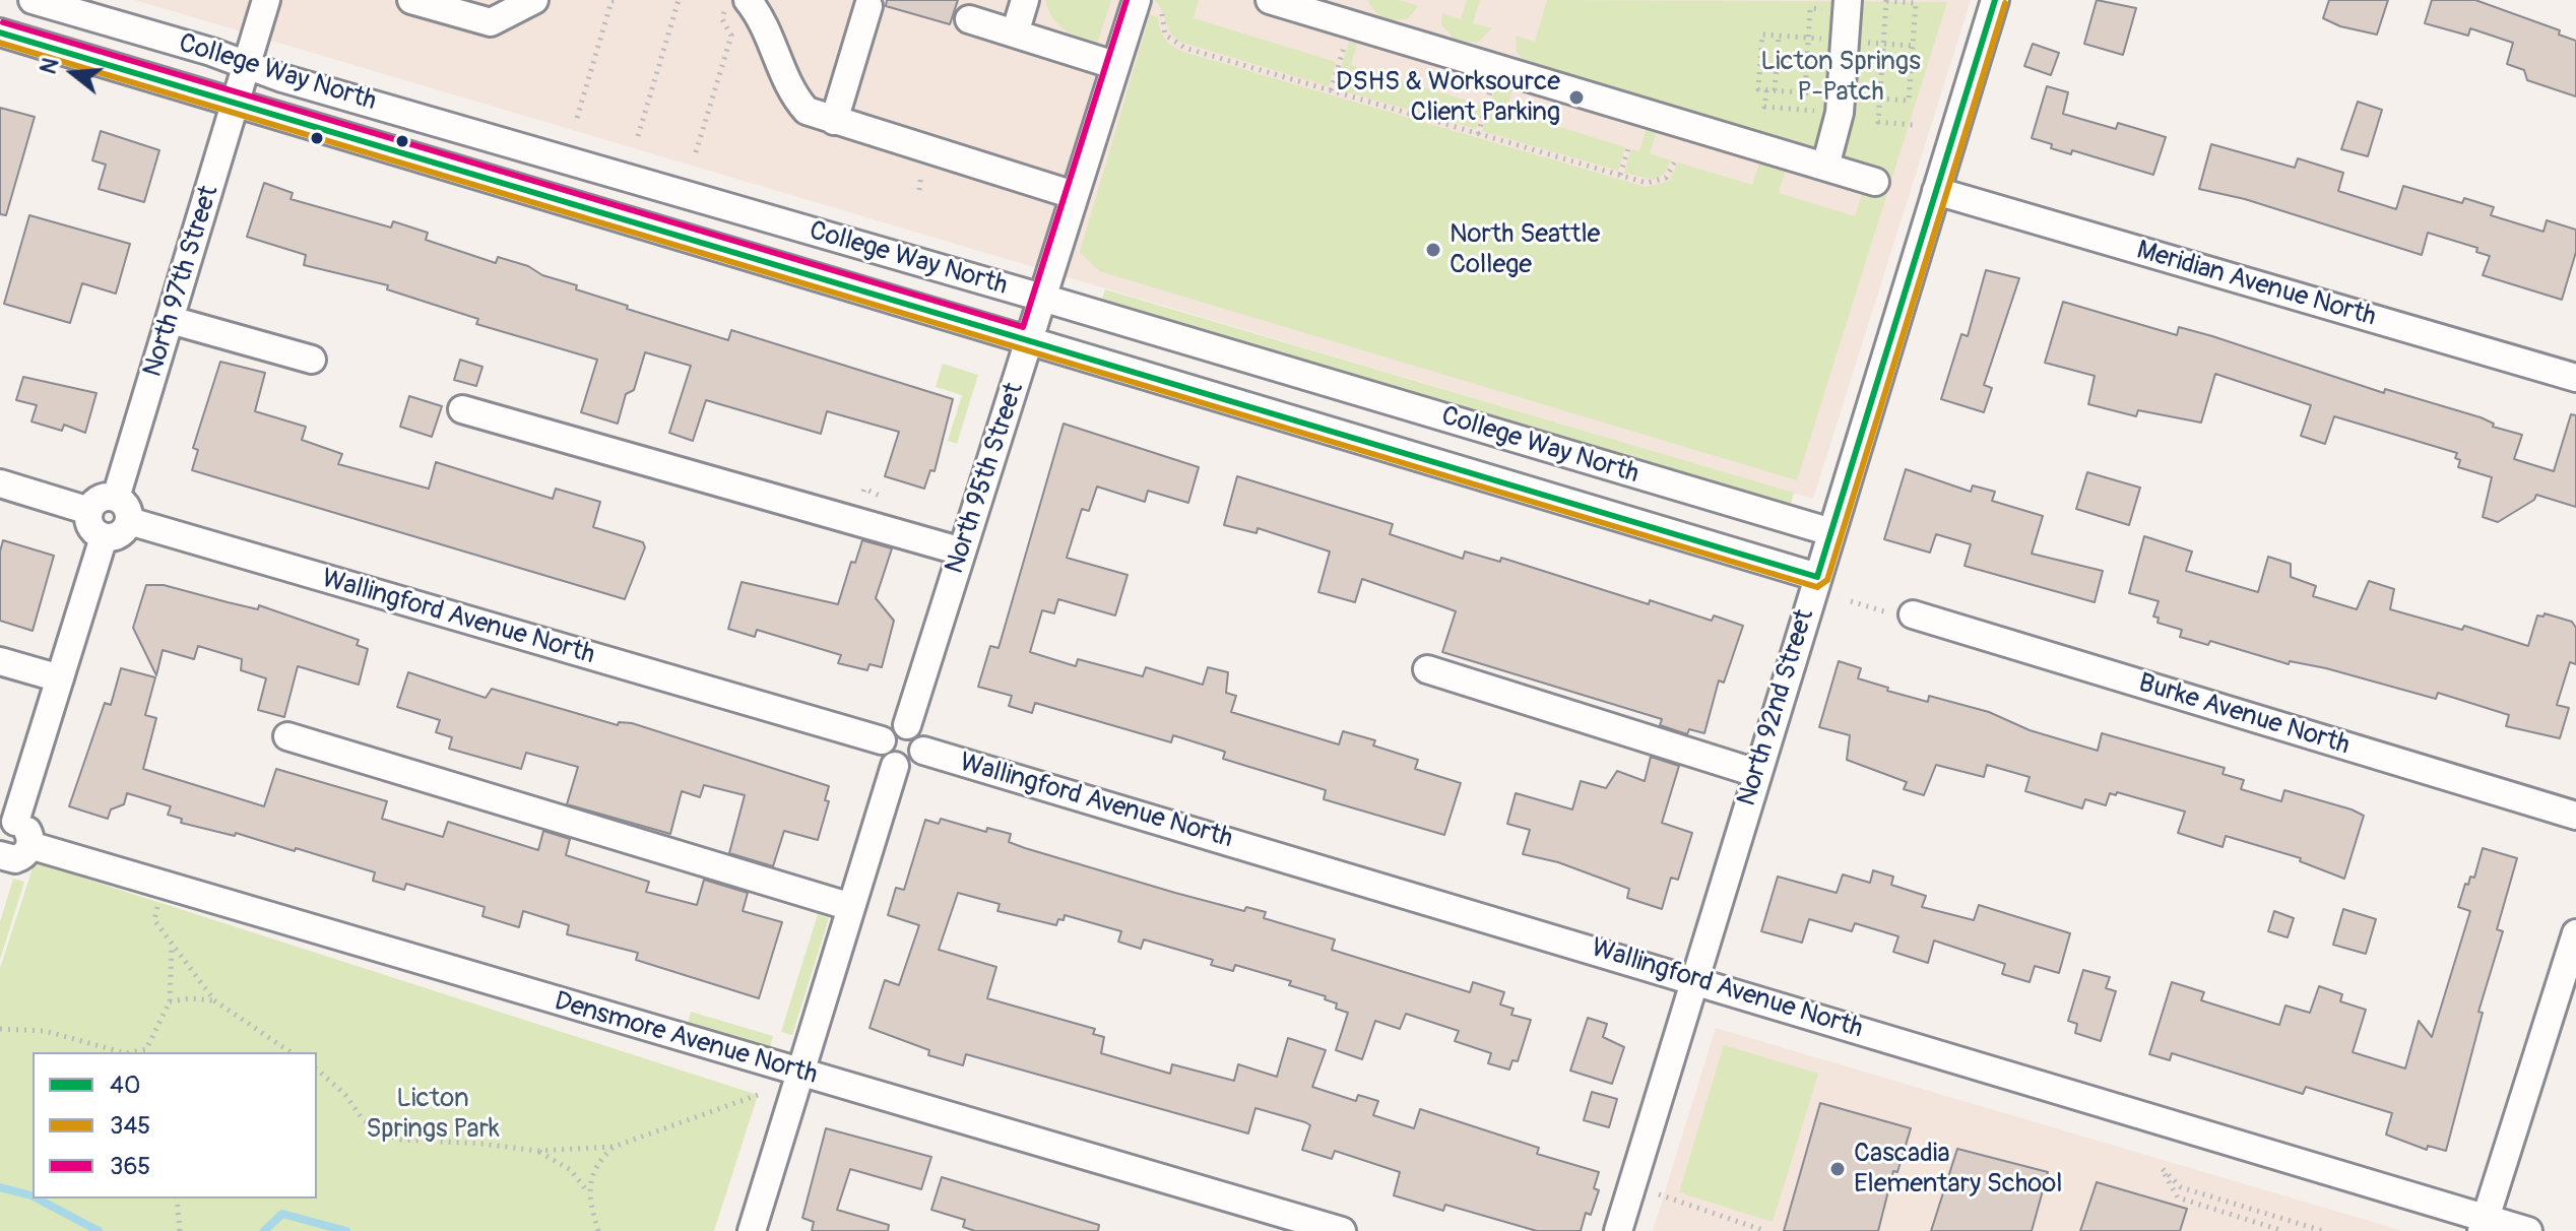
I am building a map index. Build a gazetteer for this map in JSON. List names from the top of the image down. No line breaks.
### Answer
{"streets":{"street":["College Way North","North 97th Street","Meridian Avenue North","North 95th Street","Wallingford Avenue North","North 92nd Street","Burke Avenue North","Densmore Avenue North"]},"crossings":[["College Way North","North 97th Street"],["College Way North","North 95th Street"],["College Way North","North 92nd Street"],["North 97th Street","Wallingford Avenue North"],["Meridian Avenue North","North 92nd Street"],["North 95th Street","Wallingford Avenue North"],["Wallingford Avenue North","North 92nd Street"]],"parks":["Licton Springs P-Patch","Licton Springs Park"],"places":["DSHS & Worksource Client Parking","North Seattle College","Cascadia Elementary School"],"lines":["transit line 40","transit line 365","transit line 345"],"legend":["40","345","365"],"north":"left"}
